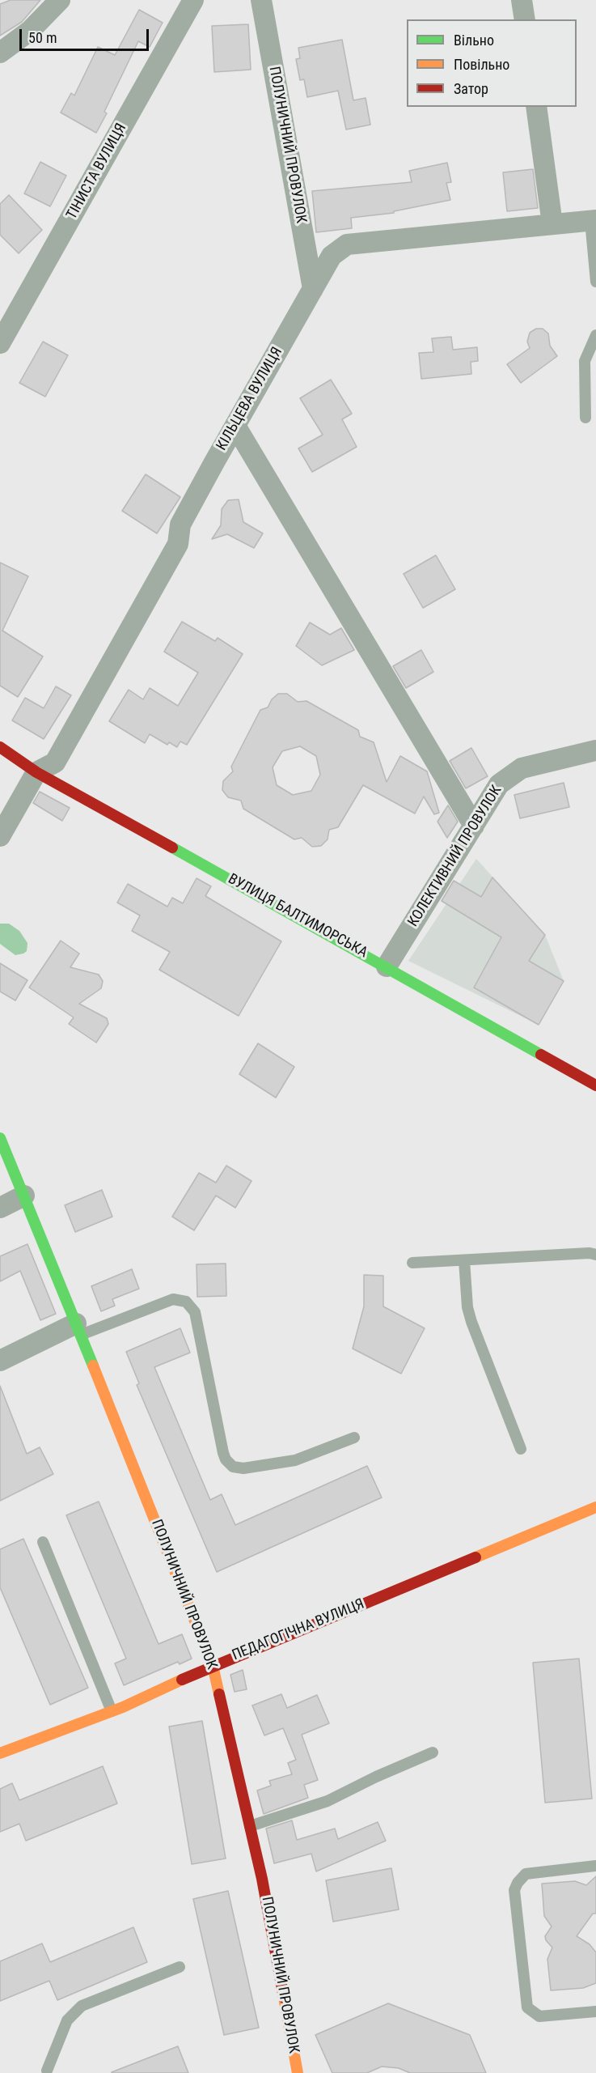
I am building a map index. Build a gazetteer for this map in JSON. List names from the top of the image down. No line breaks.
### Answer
{"streets":{"street":["ПОЛУНИЧНИЙ ПРОВУЛОК","ТІНИСТА ВУЛИЦЯ","КІЛЬЦЕВА ВУЛИЦЯ","КОЛЕКТИВНИЙ ПРОВУЛОК","ВУЛИЦЯ БАЛТИМОРСЬКА","ПЕДАГОГІЧНА ВУЛИЦЯ"]},"crossings":[["ПОЛУНИЧНИЙ ПРОВУЛОК","КІЛЬЦЕВА ВУЛИЦЯ"],["ПОЛУНИЧНИЙ ПРОВУЛОК","ПЕДАГОГІЧНА ВУЛИЦЯ"],["КІЛЬЦЕВА ВУЛИЦЯ","ВУЛИЦЯ БАЛТИМОРСЬКА"],["КОЛЕКТИВНИЙ ПРОВУЛОК","ВУЛИЦЯ БАЛТИМОРСЬКА"]],"legend":["Вільно","Повільно","Затор"],"scale_bar":"50 m"}
